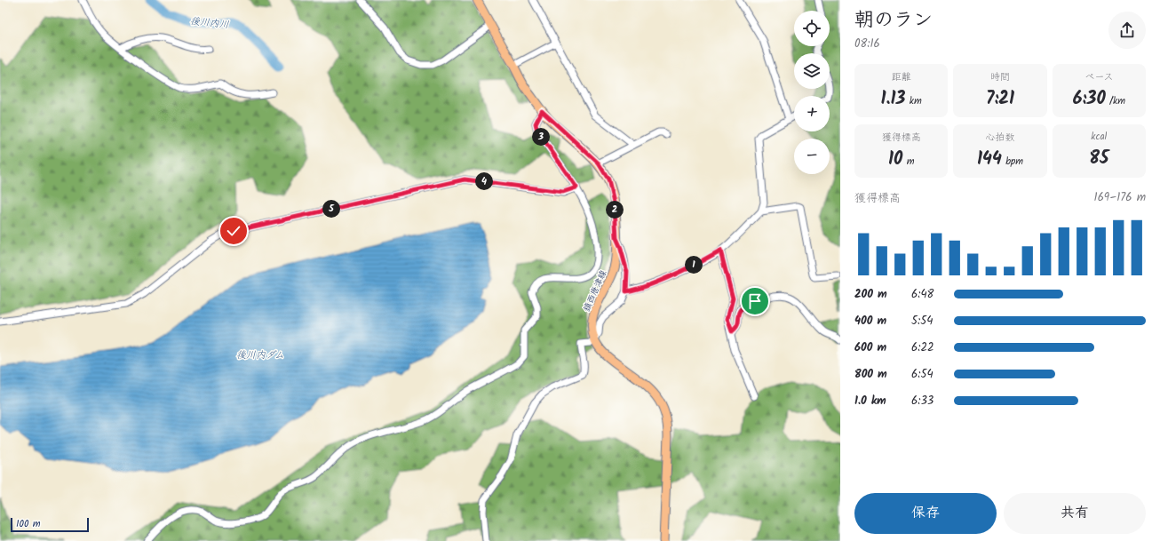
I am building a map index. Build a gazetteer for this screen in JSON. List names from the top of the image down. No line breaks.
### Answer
{"streets":{"main road":["鎮西唐津線"]},"water":["後川内川","後川内ダム"],"scale_bar":"100 m","page":{"heading":["朝のラン","08:16"],"map_buttons":["+","−"],"stats":[["距離","1.13 km"],["時間","7:21"],["ペース","6:30 /km"],["獲得標高","10 m"],["心拍数","144 bpm"],["kcal","85"]],"pins":["3","4","5","2","1"],"chart":["獲得標高","169–176 m"],"list":[{"name":"200 m","note":"6:48"},{"name":"400 m","note":"5:54"},{"name":"600 m","note":"6:22"},{"name":"800 m","note":"6:54"},{"name":"1.0 km","note":"6:33"}],"buttons":["保存","共有"],"scale":"100 m"}}
